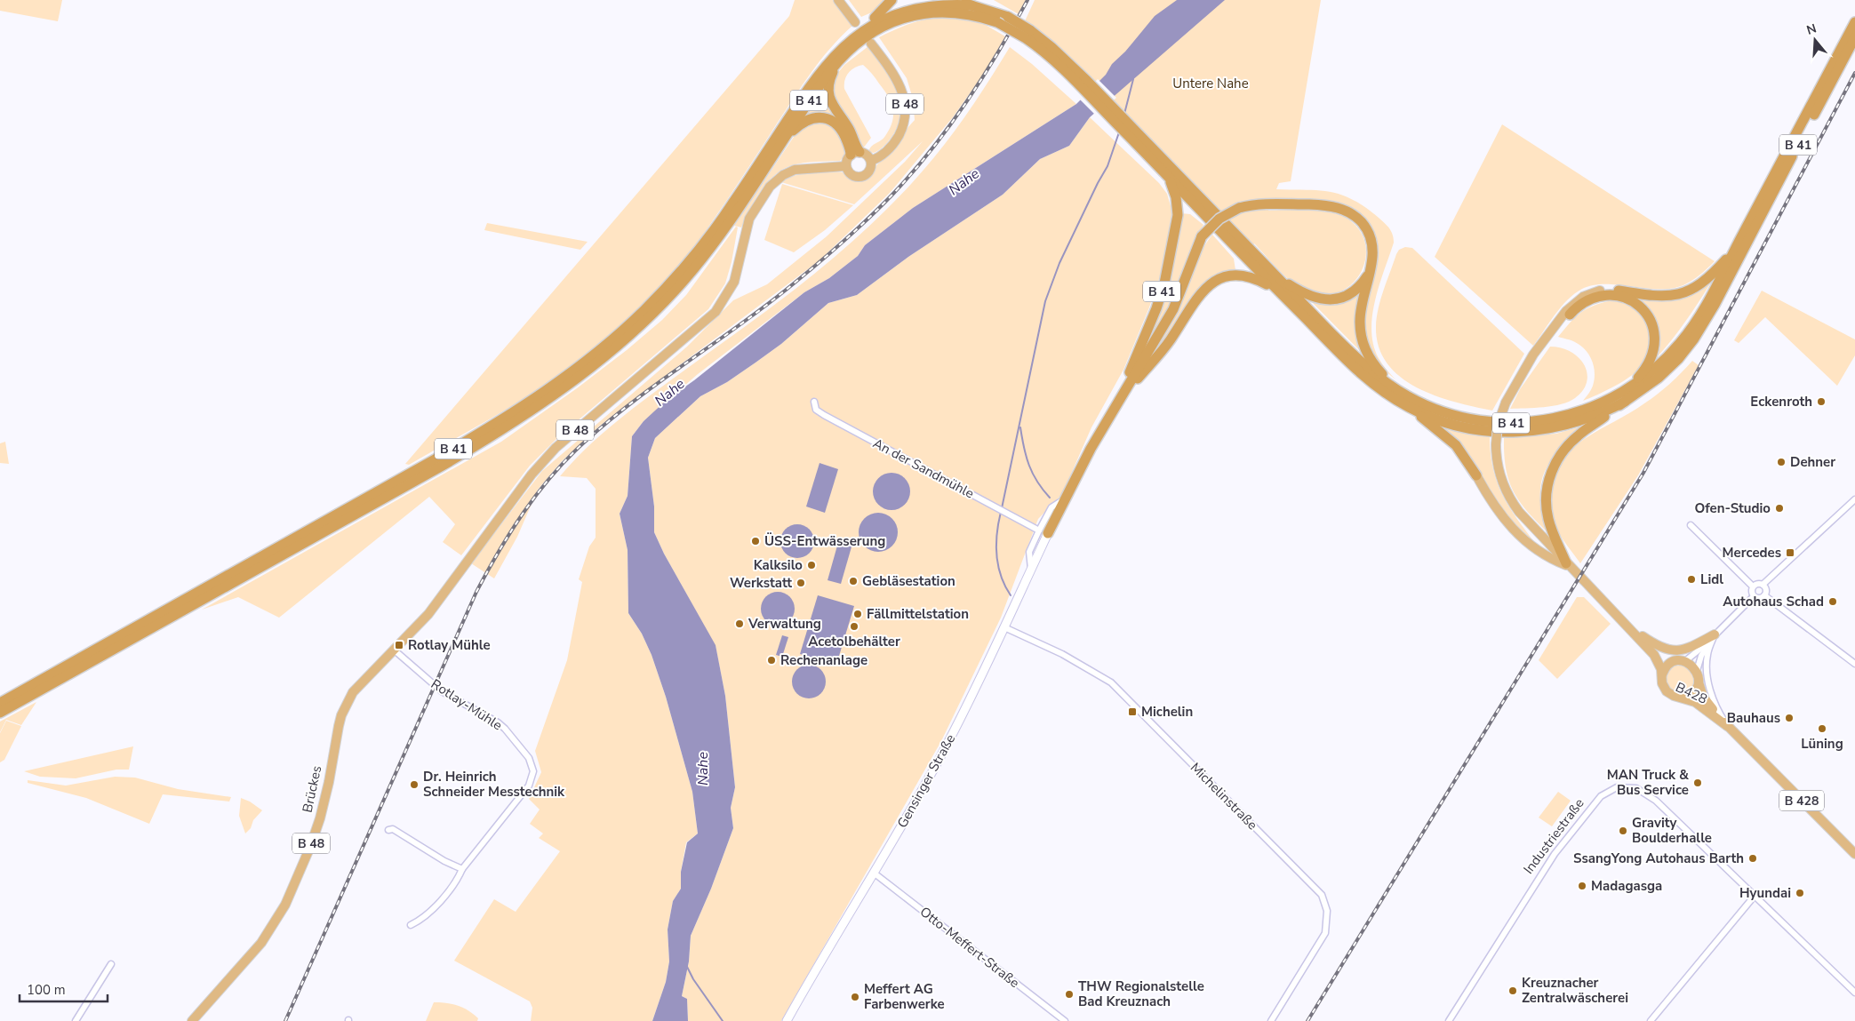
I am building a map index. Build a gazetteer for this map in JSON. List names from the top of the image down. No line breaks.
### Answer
{"streets":{"highway":["B 41"],"main road":["B 48","B428","Brückes","B 428"],"street":["An der Sandmühle","Rotlay-Mühle","Gensinger Straße","Michelinstraße","Industriestraße","Otto-Meffert-Straße"]},"crossings":[["B 48","Brückes"],["An der Sandmühle","Gensinger Straße"],["B428","B 428"],["Rotlay-Mühle","Brückes"],["Gensinger Straße","Michelinstraße"],["Gensinger Straße","Otto-Meffert-Straße"]],"water":["Nahe"],"parks":["Untere Nahe"],"places":{"other":["Eckenroth","Dehner","Ofen-Studio","ÜSS-Entwässerung","Kalksilo","Lidl","Gebläsestation","Werkstatt","Autohaus Schad","Fällmittelstation","Verwaltung","Acetolbehälter","Rechenanlage","Bauhaus","Lüning","MAN Truck & Bus Service","Dr. Heinrich Schneider Messtechnik","Gravity Boulderhalle","SsangYong Autohaus Barth","Madagasga","Hyundai","Kreuznacher Zentralwäscherei","THW Regionalstelle Bad Kreuznach","Meffert AG Farbenwerke"],"transit":["Mercedes","Rotlay Mühle","Michelin"]},"scale_bar":"100 m","north":"top"}
